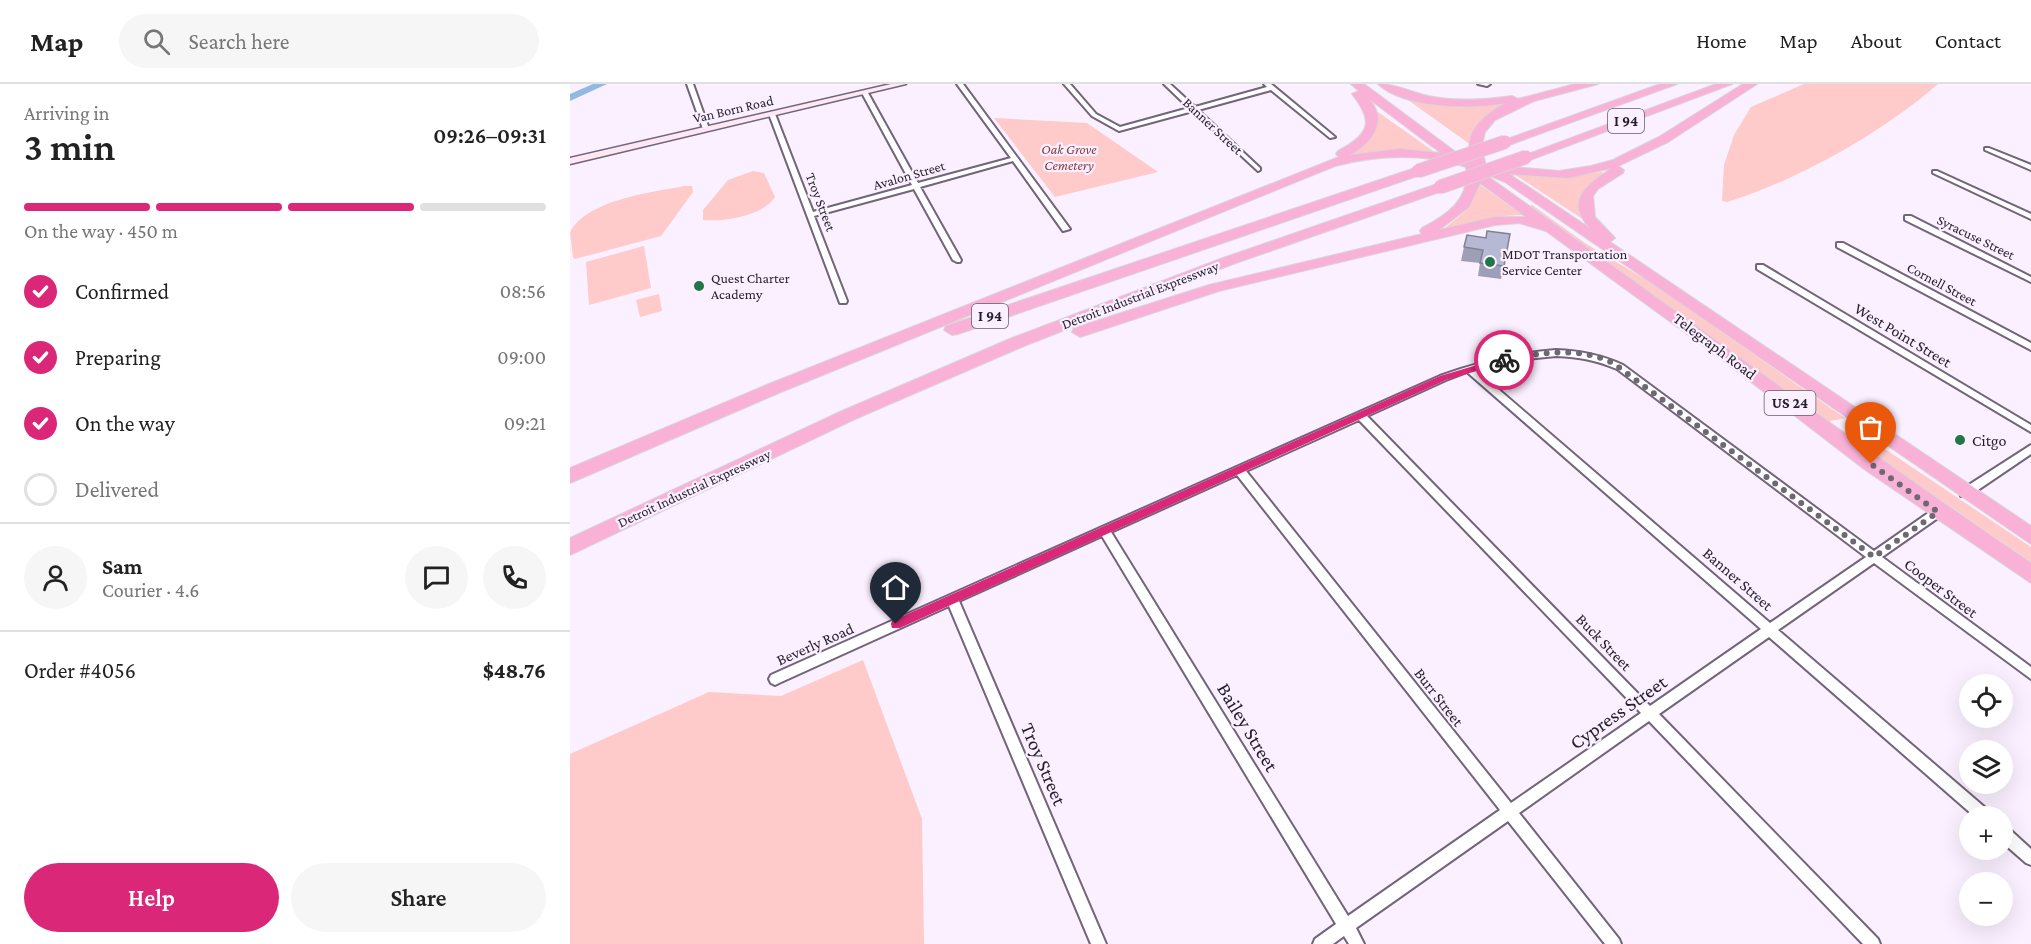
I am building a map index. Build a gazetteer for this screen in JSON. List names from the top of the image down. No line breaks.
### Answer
{"streets":{"highway":["I 94","Detroit Industrial Expressway","Telegraph Road","US 24"],"main road":["Van Born Road"],"street":["Banner Street","Avalon Street","Troy Street","Syracuse Street","Cornell Street","West Point Street","Cooper Street","Buck Street","Beverly Road","Burr Street","Cypress Street","Bailey Street"]},"crossings":[["Van Born Road","Troy Street"],["Banner Street","Beverly Road"],["Banner Street","Cypress Street"],["Avalon Street","Troy Street"],["Troy Street","Beverly Road"],["Telegraph Road","Cypress Street"],["Cooper Street","Beverly Road"],["Cooper Street","Cypress Street"],["Buck Street","Beverly Road"],["Buck Street","Cypress Street"],["Beverly Road","Burr Street"],["Beverly Road","Bailey Street"],["Burr Street","Cypress Street"],["Cypress Street","Bailey Street"]],"parks":["Oak Grove Cemetery"],"places":["MDOT Transportation Service Center","Quest Charter Academy","Citgo"],"page":{"header":"Map","search":"Search here","nav":["Home","Map","About","Contact"],"heading":["3 min","Arriving in","09:26–09:31"],"panel":["Sam","Courier · 4.6","Order #4056","$48.76"],"bar":"On the way · 450 m","list":[["Confirmed","08:56"],["Preparing","09:00"],["On the way","09:21"],"Delivered"],"map_buttons":["+","−"],"buttons":["Help","Share"]}}
